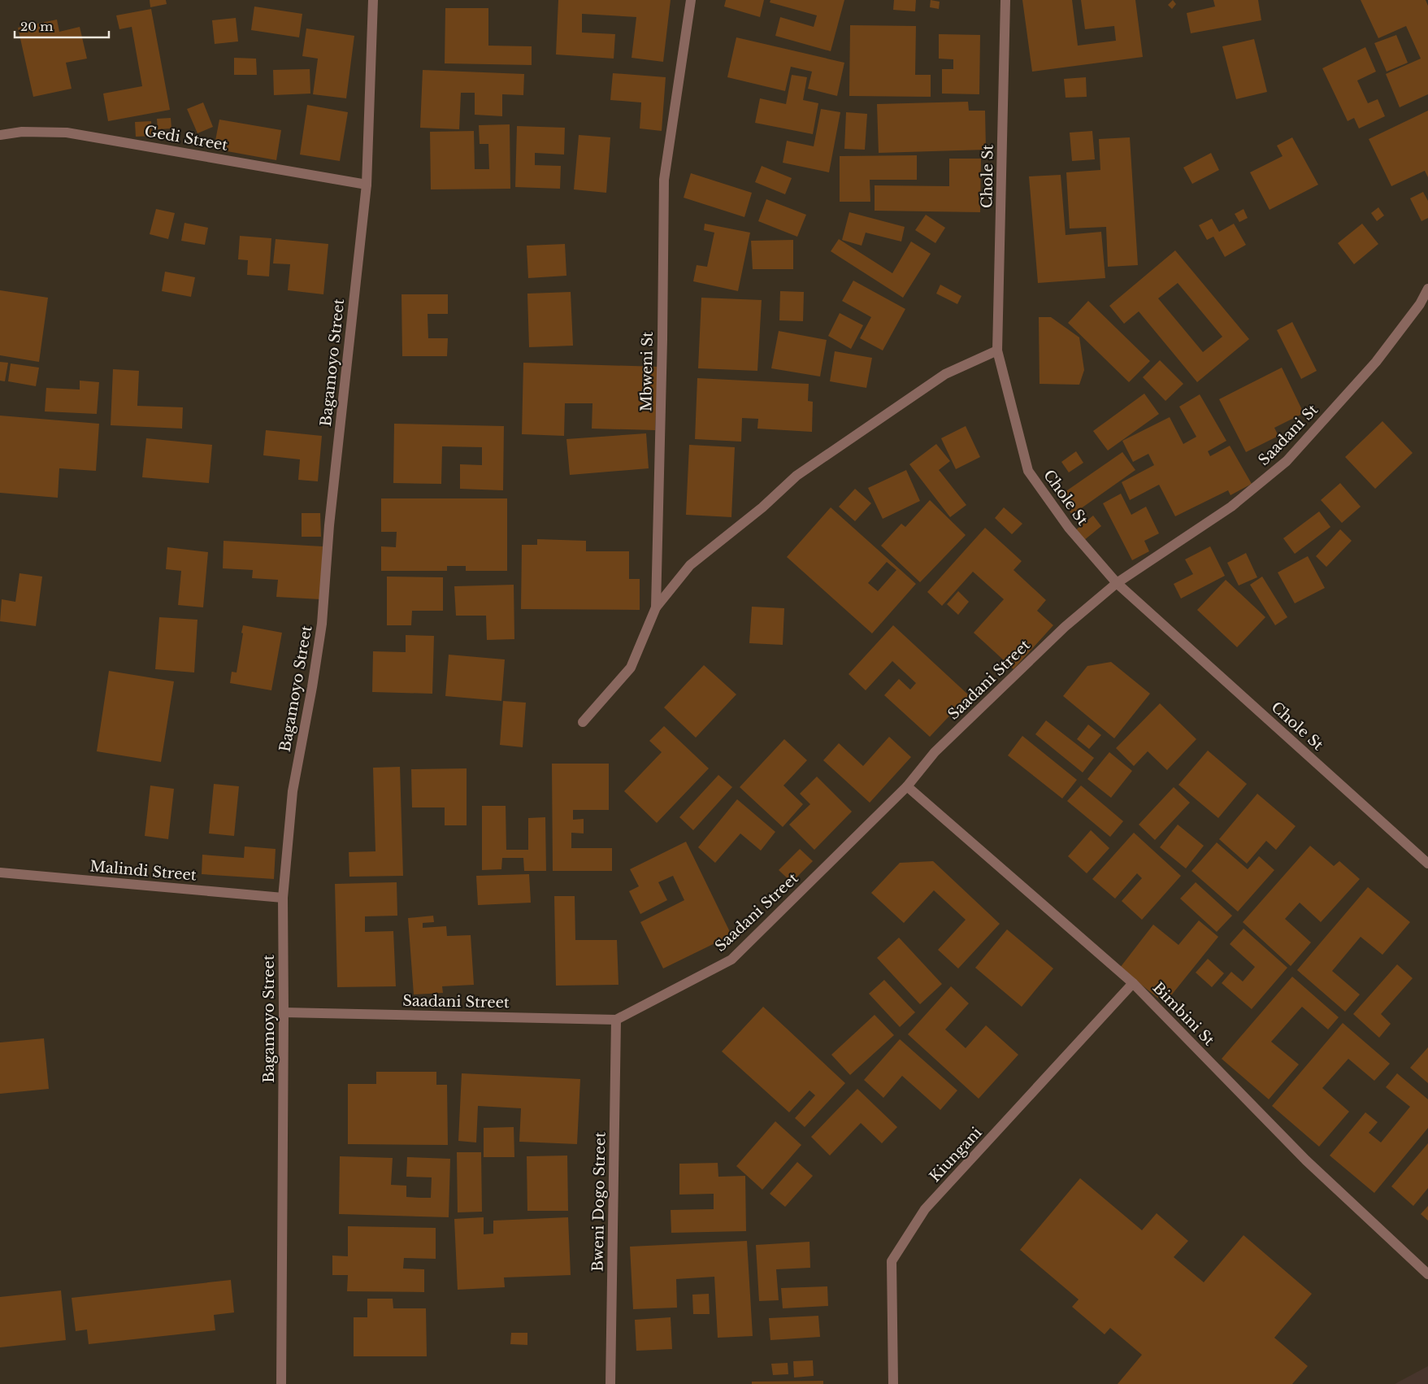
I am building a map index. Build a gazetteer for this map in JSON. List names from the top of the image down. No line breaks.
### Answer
{"streets":{"street":["Gedi Street","Chole St","Bagamoyo Street","Mbweni St","Saadani St","Saadani Street","Malindi Street","Bimbini St","Kiungani","Bweni Dogo Street"]},"crossings":[["Gedi Street","Bagamoyo Street"],["Chole St","Saadani St"],["Chole St","Saadani Street"],["Bagamoyo Street","Saadani Street"],["Bagamoyo Street","Malindi Street"],["Saadani St","Saadani Street"],["Saadani Street","Bimbini St"],["Saadani Street","Bweni Dogo Street"],["Bimbini St","Kiungani"]],"scale_bar":"20 m"}
